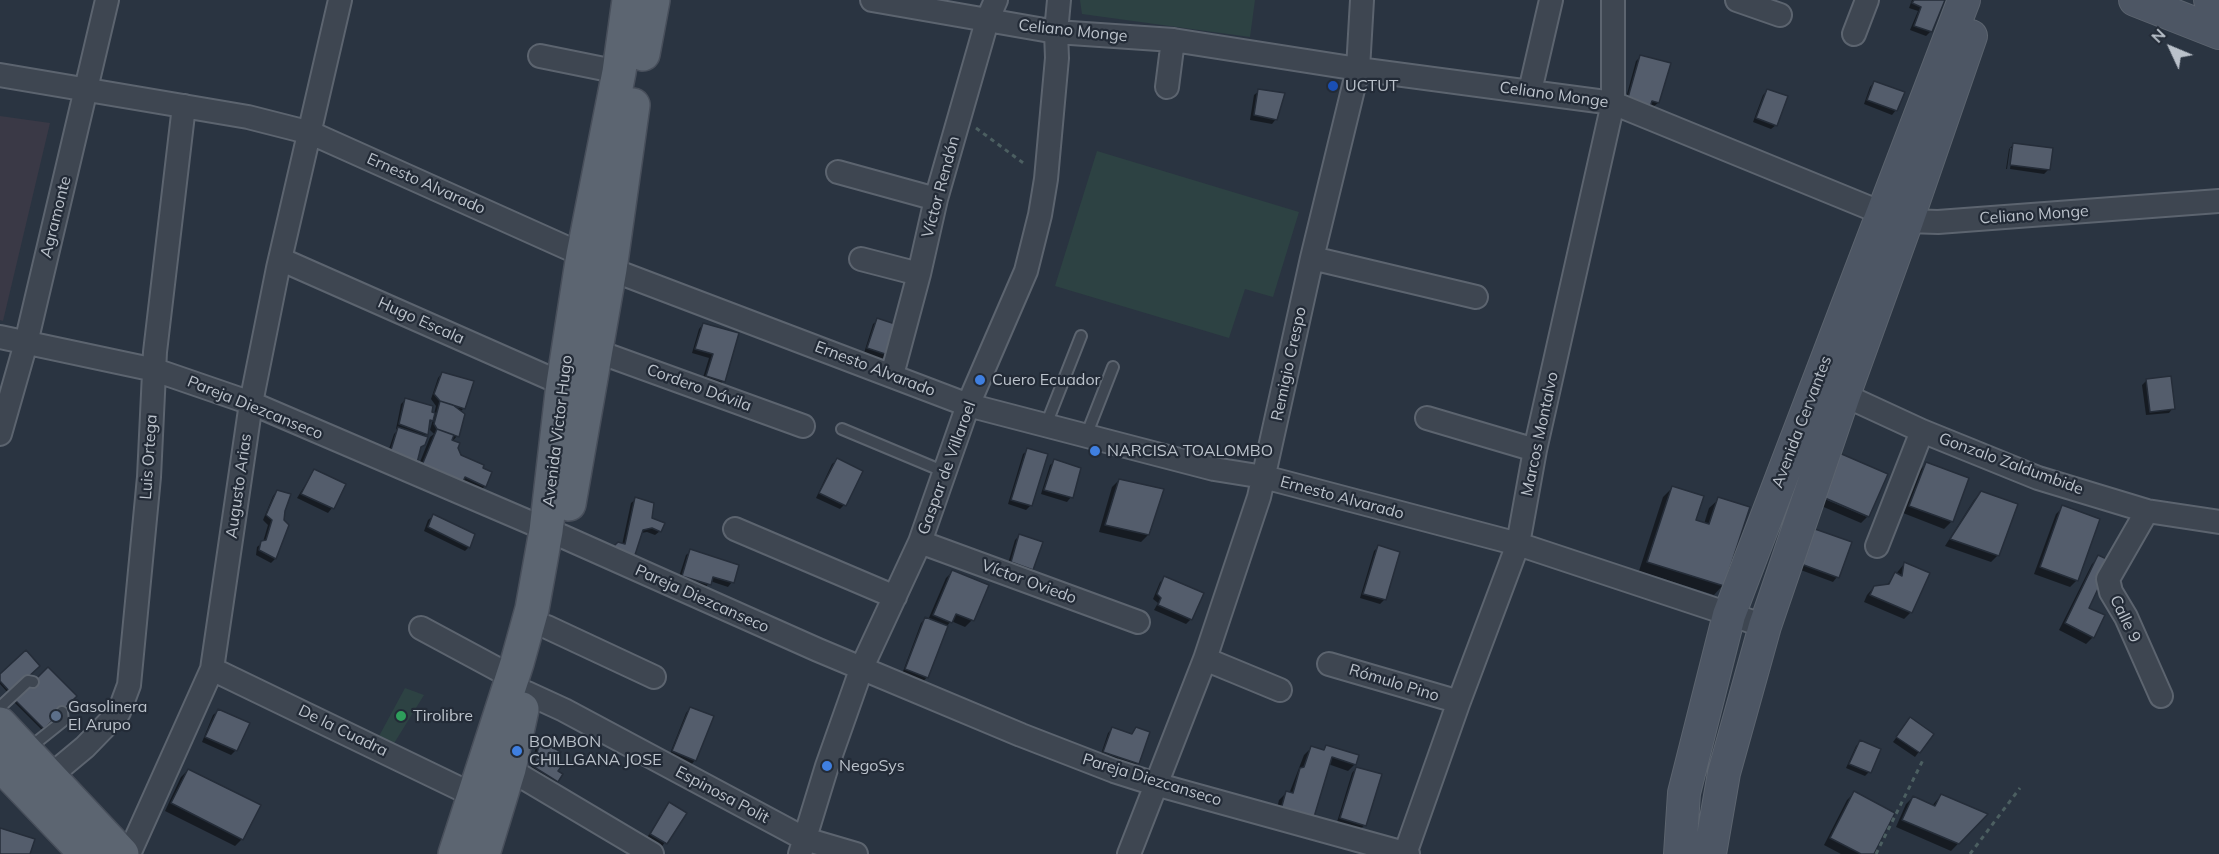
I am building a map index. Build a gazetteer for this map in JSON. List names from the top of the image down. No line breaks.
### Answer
{"streets":{"main road":["Avenida Victor Hugo"],"street":["Celiano Monge","Ernesto Alvarado","Víctor Rendón","Agramonte","Hugo Escala","Remigio Crespo","Cordero Dávila","Pareja Diezcanseco","Avenida Cervantes","Marcos Montalvo","Luis Ortega","Gonzalo Zaldumbide","Gaspar de Villaroel","Augusto Arias","Víctor Oviedo","Calle 9","Rómulo Pino","De la Cuadra","Espinosa Polit"]},"crossings":[["Celiano Monge","Víctor Rendón"],["Celiano Monge","Remigio Crespo"],["Celiano Monge","Avenida Cervantes"],["Celiano Monge","Marcos Montalvo"],["Celiano Monge","Gaspar de Villaroel"],["Ernesto Alvarado","Víctor Rendón"],["Ernesto Alvarado","Agramonte"],["Ernesto Alvarado","Remigio Crespo"],["Ernesto Alvarado","Avenida Cervantes"],["Ernesto Alvarado","Avenida Victor Hugo"],["Ernesto Alvarado","Marcos Montalvo"],["Ernesto Alvarado","Luis Ortega"],["Ernesto Alvarado","Gaspar de Villaroel"],["Ernesto Alvarado","Augusto Arias"],["Agramonte","Pareja Diezcanseco"],["Hugo Escala","Avenida Victor Hugo"],["Hugo Escala","Augusto Arias"],["Remigio Crespo","Pareja Diezcanseco"],["Cordero Dávila","Avenida Victor Hugo"],["Pareja Diezcanseco","Avenida Victor Hugo"],["Pareja Diezcanseco","Marcos Montalvo"],["Pareja Diezcanseco","Luis Ortega"],["Pareja Diezcanseco","Gaspar de Villaroel"],["Pareja Diezcanseco","Augusto Arias"],["Avenida Cervantes","Gonzalo Zaldumbide"],["Avenida Victor Hugo","De la Cuadra"],["Avenida Victor Hugo","Espinosa Polit"],["Marcos Montalvo","Rómulo Pino"],["Gonzalo Zaldumbide","Calle 9"],["Gaspar de Villaroel","Víctor Oviedo"],["Gaspar de Villaroel","Espinosa Polit"],["Augusto Arias","De la Cuadra"]],"places":["UCTUT","Cuero Ecuador","NARCISA TOALOMBO","Gasolinera El Arupo","Tirolibre","BOMBON CHILLGANA JOSE","NegoSys"],"north":"top left"}
